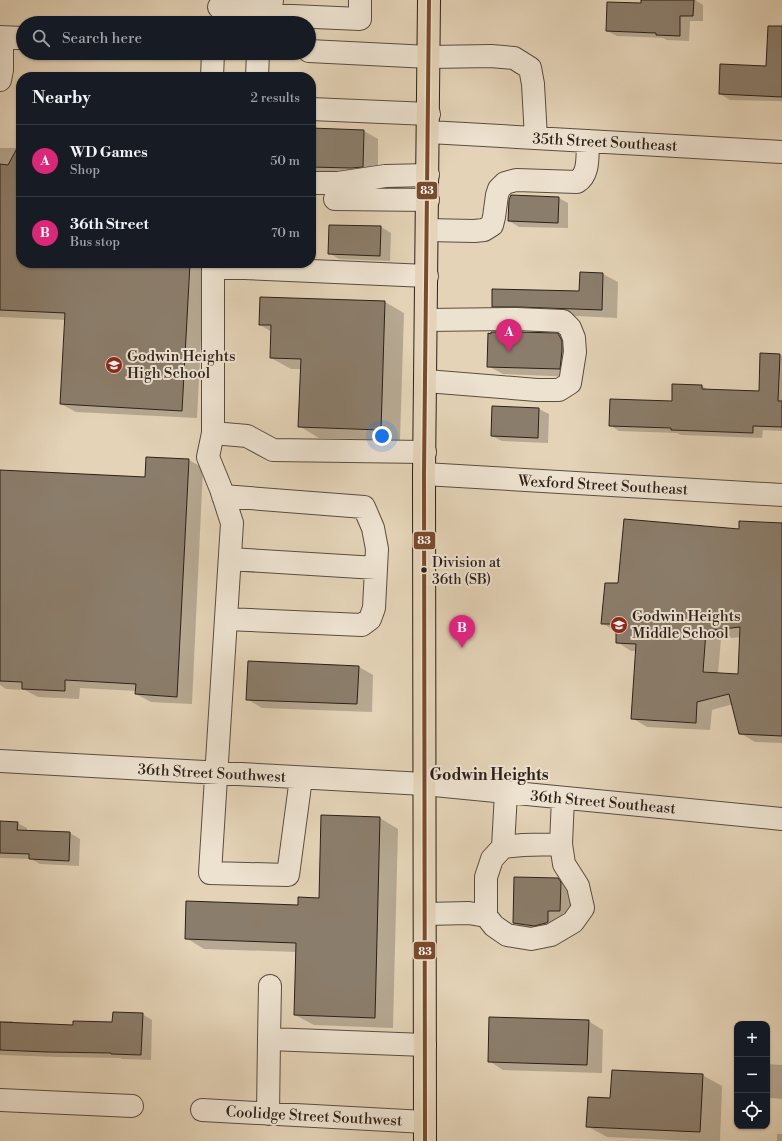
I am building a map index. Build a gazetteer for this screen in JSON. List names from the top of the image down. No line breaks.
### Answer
{"streets":{"street":["35th Street Southeast","Wexford Street Southeast","36th Street Southwest","36th Street Southeast","Coolidge Street Southwest"]},"crossings":[["36th Street Southwest","36th Street Southeast"]],"districts":["Godwin Heights"],"places":{"school or university":["Godwin Heights High School","Godwin Heights Middle School"],"other":["Division at 36th (SB)"]},"lines":["transit line 83"],"page":{"search":"Search here","heading":["Nearby","2 results"],"list":[{"mark":"A","name":"WD Games","note":"Shop","value":"50 m"},{"mark":"B","name":"36th Street","note":"Bus stop","value":"70 m"}],"pins":["A","B"],"map_buttons":["+","−"]}}
